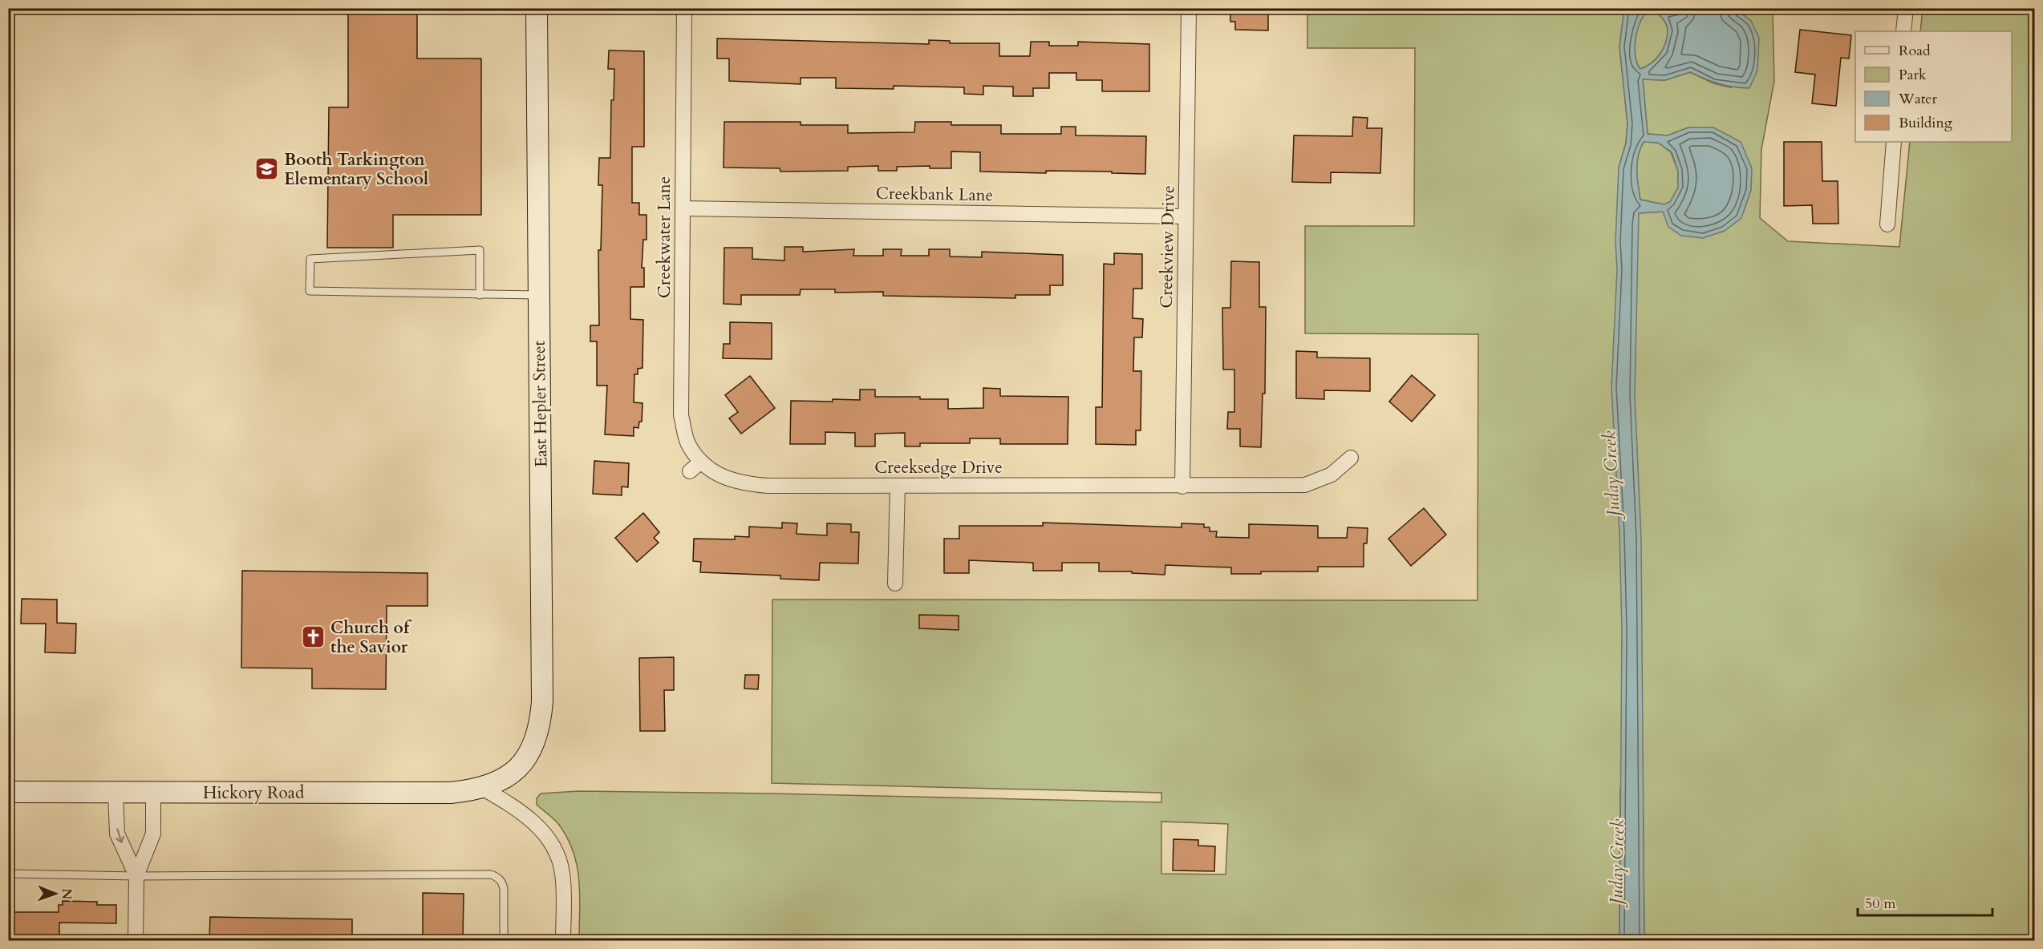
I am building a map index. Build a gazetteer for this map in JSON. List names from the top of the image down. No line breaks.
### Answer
{"streets":{"street":["Creekbank Lane","Creekwater Lane","Creekview Drive","East Hepler Street","Creeksedge Drive","Hickory Road"]},"crossings":[["Creekbank Lane","Creekwater Lane"],["Creekbank Lane","Creekview Drive"],["Creekwater Lane","Creeksedge Drive"],["Creekview Drive","Creeksedge Drive"],["East Hepler Street","Hickory Road"]],"water":["Juday Creek"],"places":{"school or university":["Booth Tarkington Elementary School"],"church":["Church of the Savior"]},"legend":["Road","Park","Water","Building"],"scale_bar":"50 m","north":"right"}
